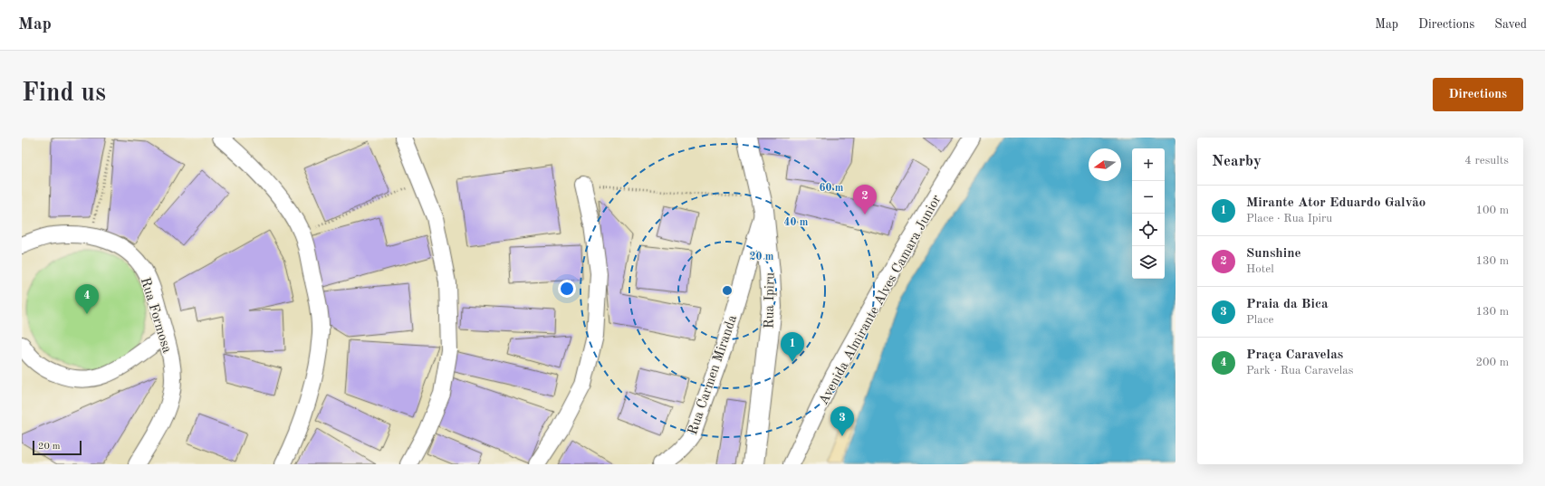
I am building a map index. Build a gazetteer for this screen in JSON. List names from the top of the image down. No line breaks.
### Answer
{"streets":{"street":["Avenida Almirante Alves Camara Junior","Rua Ipiru","Rua Formosa","Rua Carmen Miranda"]},"crossings":[["Rua Ipiru","Rua Carmen Miranda"]],"scale_bar":"20 m","north":"left","page":{"header":"Map","nav":["Map","Directions","Saved"],"buttons":"Directions","title":"Find us","heading":["Nearby","4 results"],"map_buttons":["+","−"],"pins":["2","4","1","3"],"list":[{"mark":"1","name":"Mirante Ator Eduardo Galvão","note":"Place · Rua Ipiru","value":"100 m"},{"mark":"2","name":"Sunshine","note":"Hotel","value":"130 m"},{"mark":"3","name":"Praia da Bica","note":"Place","value":"130 m"},{"mark":"4","name":"Praça Caravelas","note":"Park · Rua Caravelas","value":"200 m"}],"scale":"20 m"},"rings":["60 m","40 m","20 m"]}
